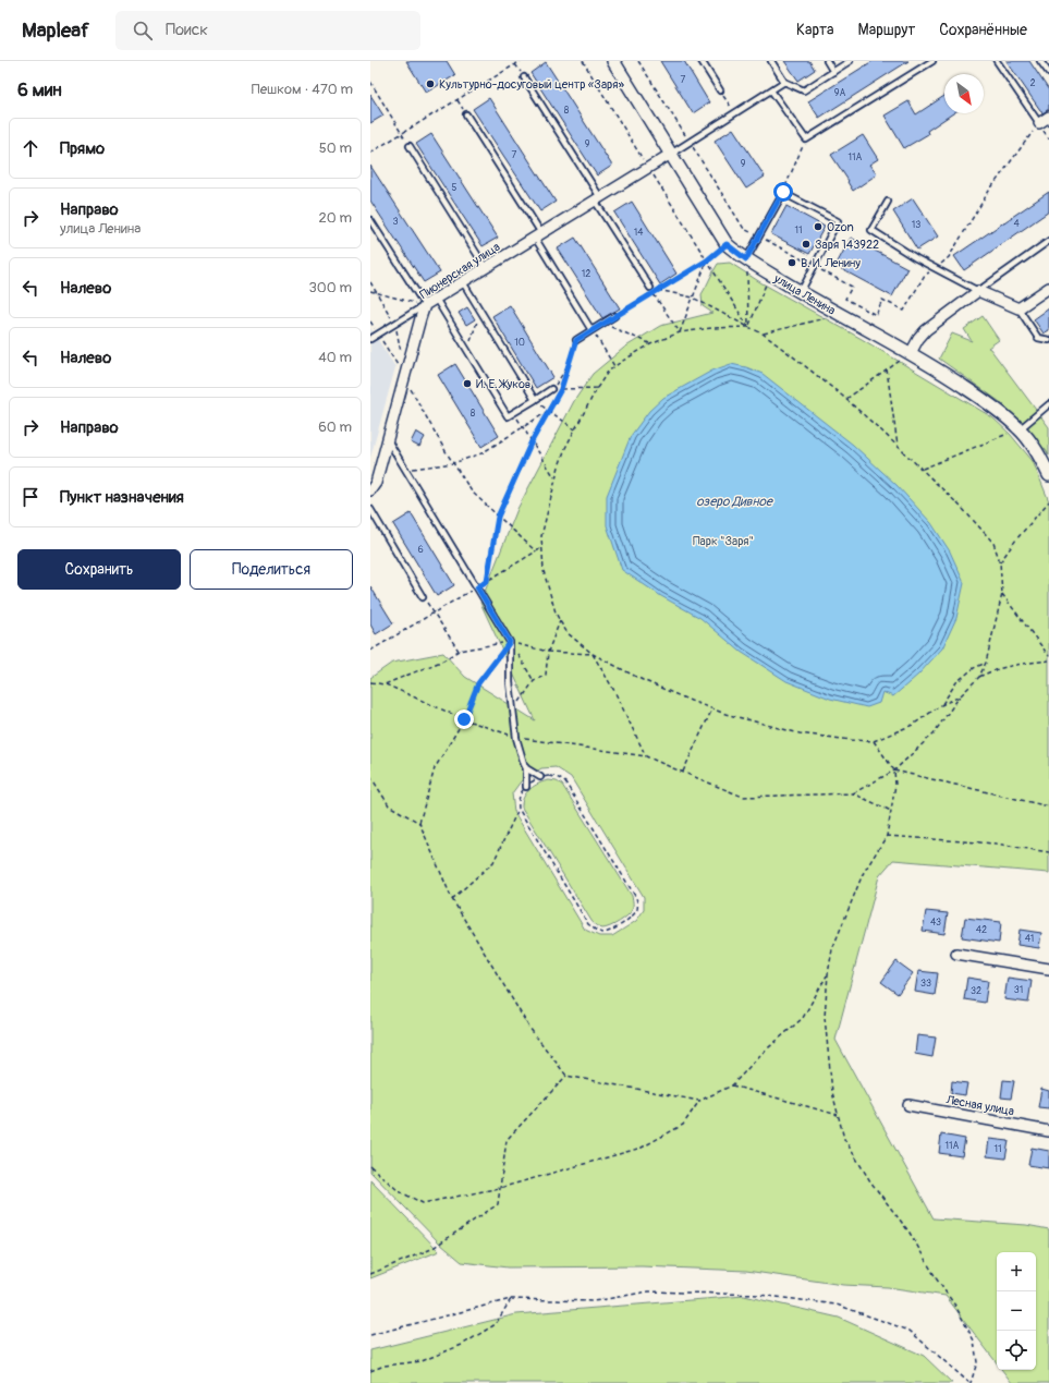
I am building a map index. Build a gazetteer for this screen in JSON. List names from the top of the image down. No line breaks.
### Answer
{"streets":{"street":["Пионерская улица","улица Ленина","Лесная улица"]},"crossings":[["Пионерская улица","улица Ленина"]],"water":["озеро Дивное"],"parks":["Парк \"Заря\""],"places":["Культурно-досуговый центр «Заря»","Ozon","Заря 143922","В. И. Ленину","И. Е. Жуков"],"house_numbers":["7","2","9А","8","9","7","11А","9","5","3","4","13","11","14","12","10","8","6","43","42","41","33","31","32","11А","11"],"north":"bottom right","page":{"header":"Mapleaf","search":"Поиск","nav":["Карта","Маршрут","Сохранённые"],"heading":["6 мин","Пешком · 470 m"],"list":[["Прямо","50 m"],["Направо","улица Ленина","20 m"],["Налево","300 m"],["Налево","40 m"],["Направо","60 m"],"Пункт назначения"],"buttons":["Сохранить","Поделиться"],"map_buttons":["+","−"]}}
